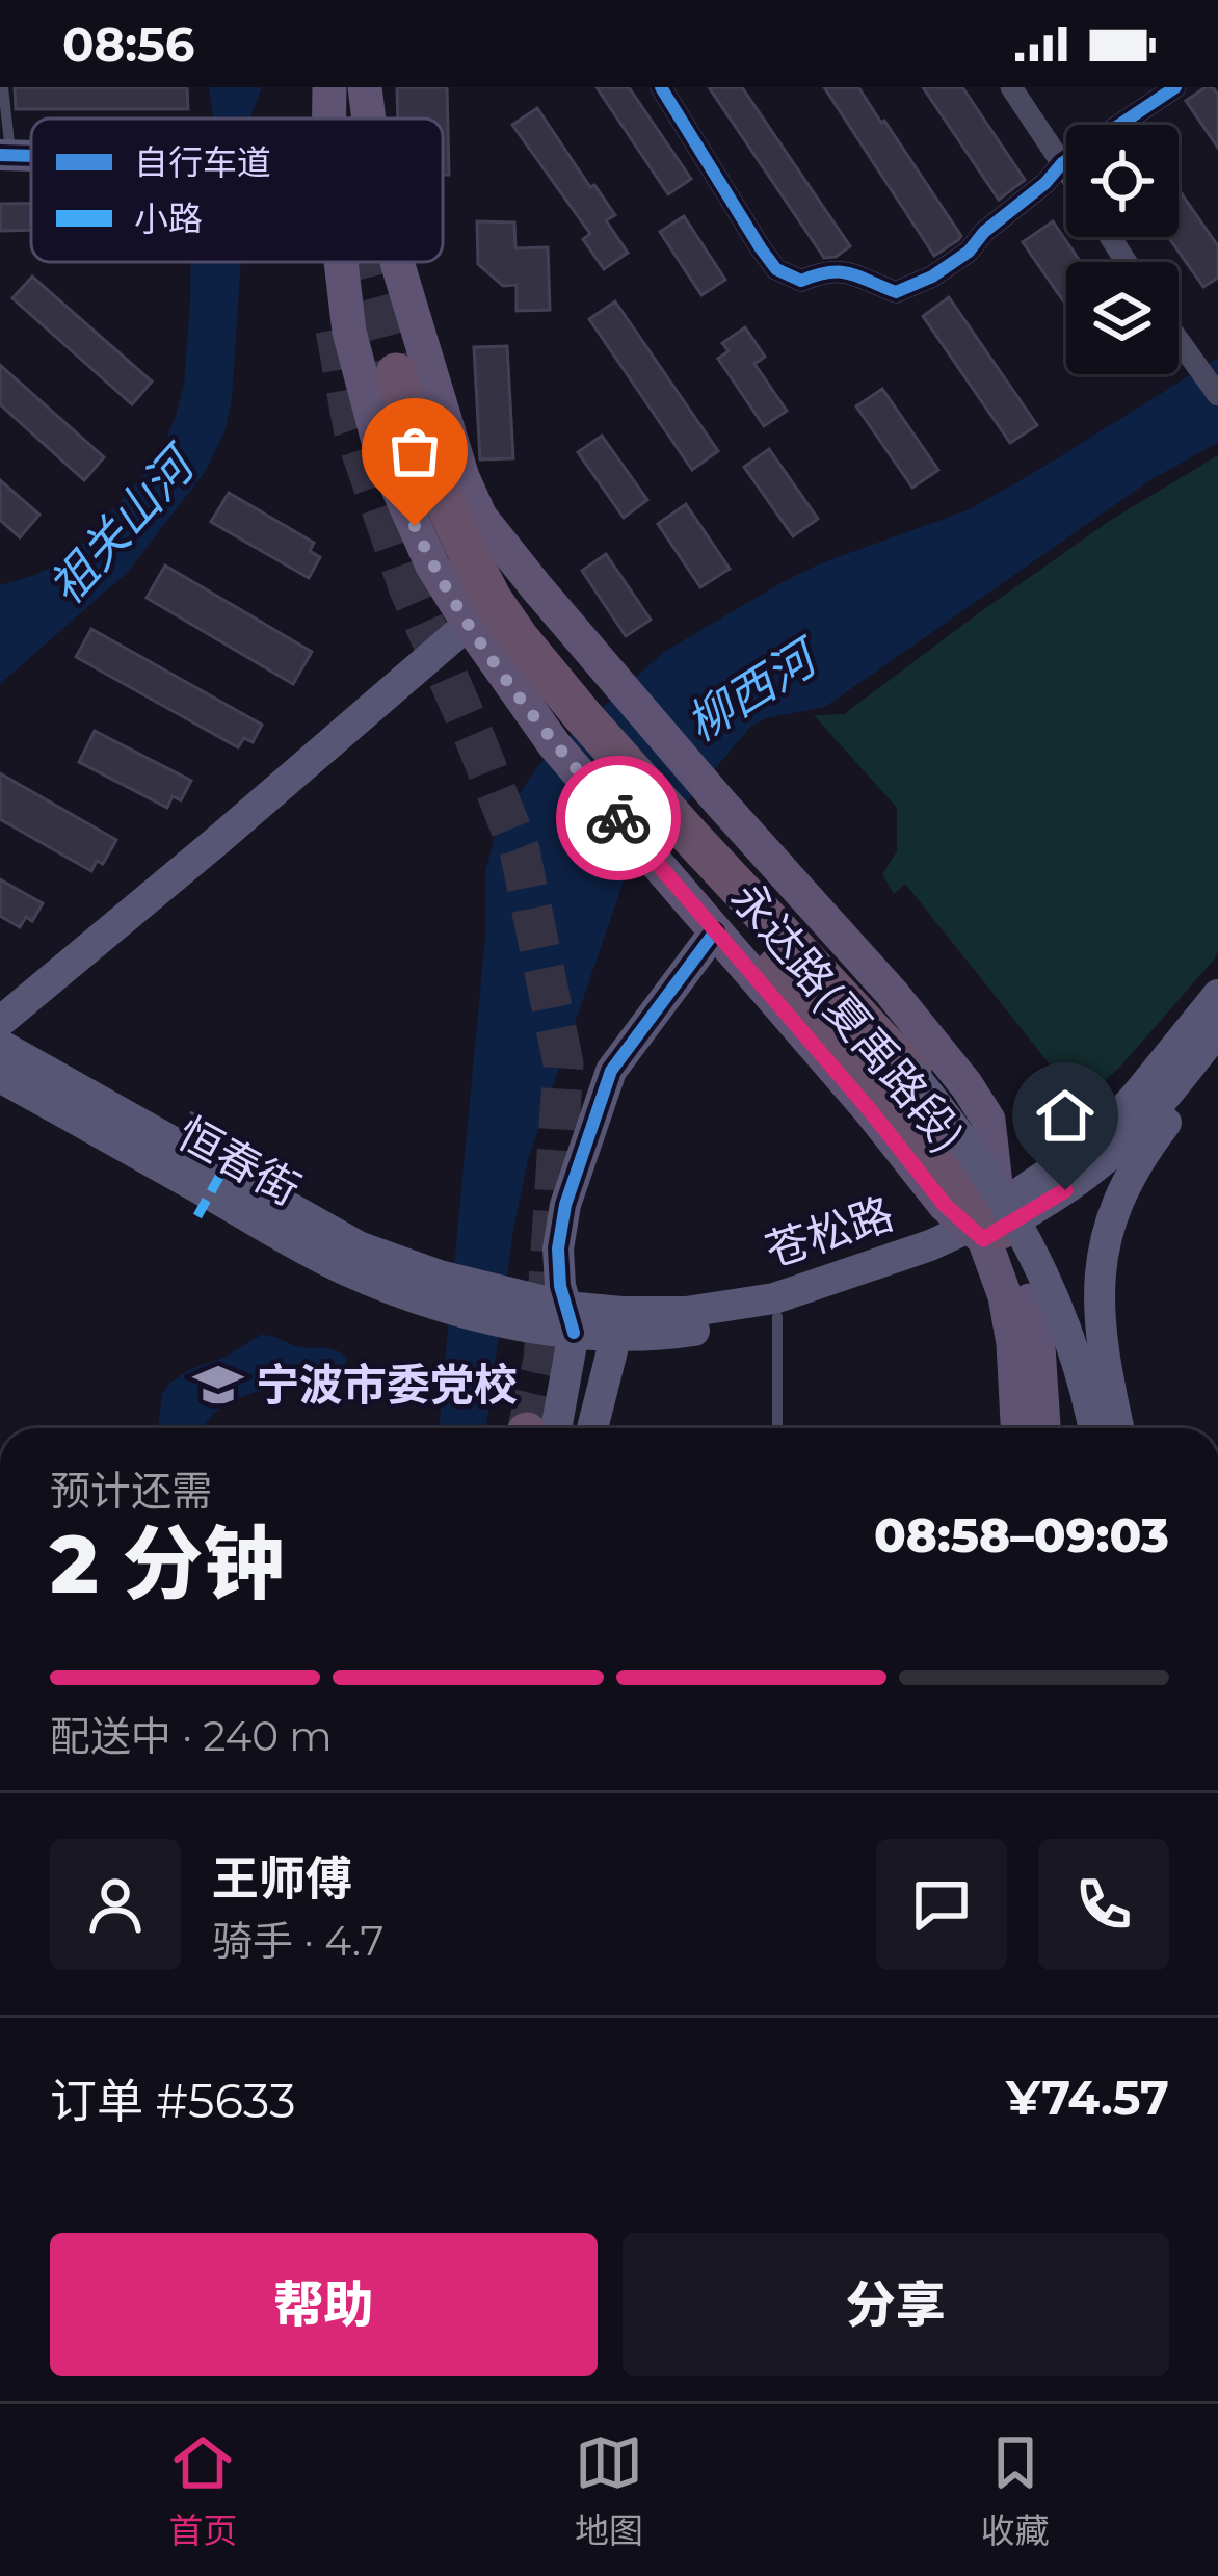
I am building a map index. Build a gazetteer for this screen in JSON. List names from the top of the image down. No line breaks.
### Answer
{"streets":{"main road":["永达路(夏禹路段)","恒春街","苍松路"]},"crossings":[["永达路(夏禹路段)","苍松路"],["恒春街","苍松路"]],"water":["祖关山河","柳西河"],"places":{"school or university":["宁波市委党校"]},"legend":["自行车道","小路"],"page":{"status":"08:56","heading":["2 分钟","预计还需","08:58–09:03"],"panel":["王师傅","骑手 · 4.7","订单 #5633","¥74.57"],"bar":"配送中 · 240 m","buttons":["帮助","分享"],"tabs":["首页","地图","收藏"]}}
